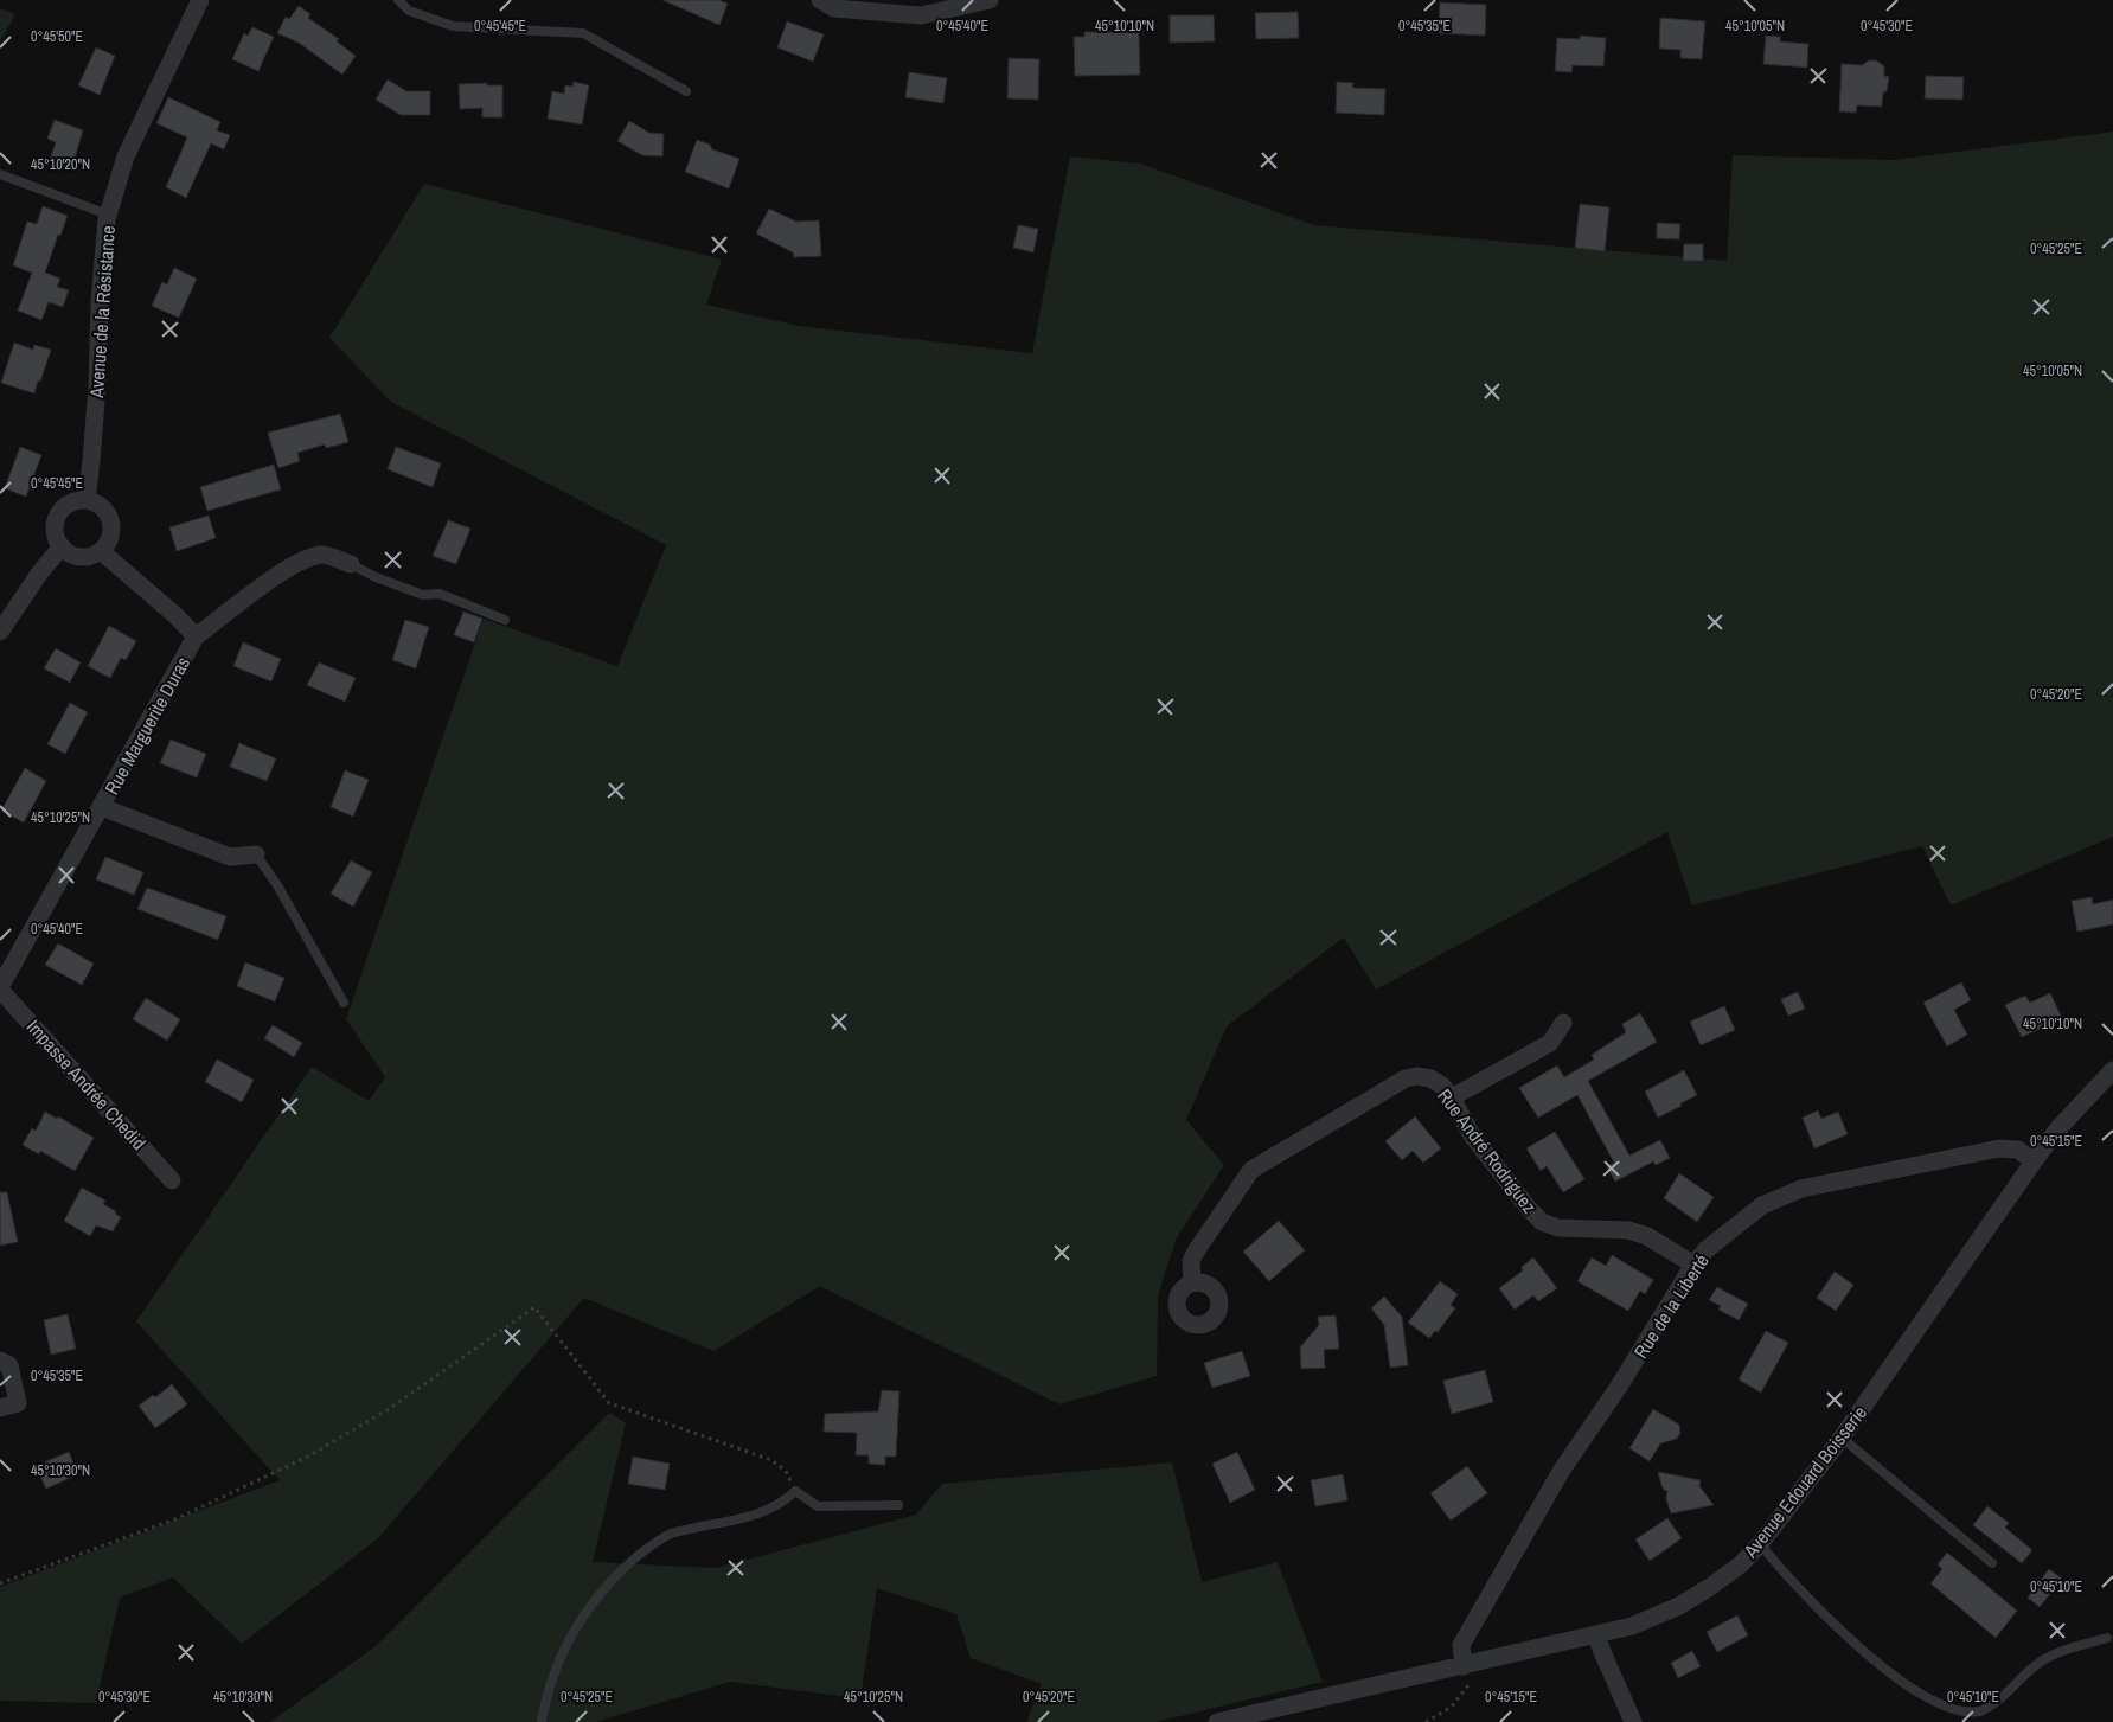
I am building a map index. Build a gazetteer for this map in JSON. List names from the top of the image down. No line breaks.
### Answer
{"streets":{"street":["Avenue de la Résistance","Rue Marguerite Duras","Impasse Andrée Chedid","Rue André Rodriguez","Rue de la Liberté","Avenue Edouard Boisserie"]},"crossings":[["Avenue de la Résistance","Rue Marguerite Duras"],["Rue Marguerite Duras","Impasse Andrée Chedid"],["Rue André Rodriguez","Rue de la Liberté"],["Rue de la Liberté","Avenue Edouard Boisserie"]],"coordinates":["0°45'45\"E","0°45'40\"E","0°45'35\"E","0°45'30\"E","45°10'10\"N","45°10'05\"N","0°45'50\"E","45°10'20\"N","0°45'25\"E","0°45'20\"E","45°10'25\"N","0°45'15\"E","45°10'30\"N","0°45'10\"E"]}
